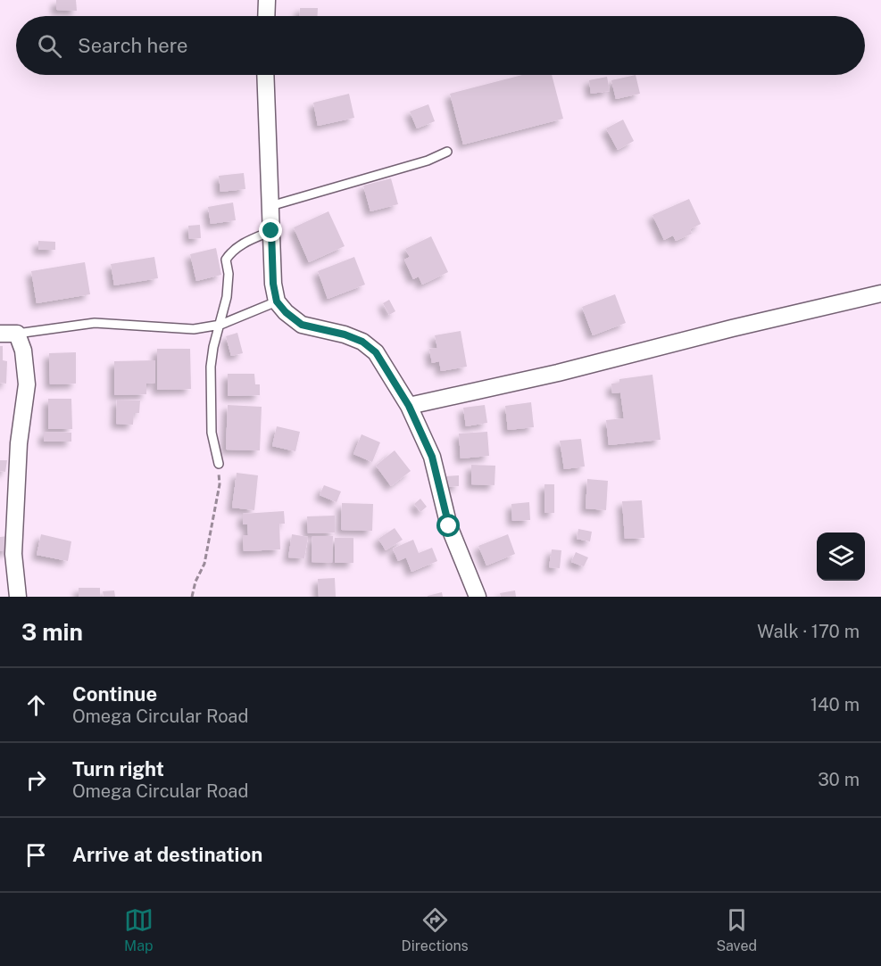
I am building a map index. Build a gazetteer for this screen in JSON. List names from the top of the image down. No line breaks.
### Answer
{"page":{"search":"Search here","heading":["3 min","Walk · 170 m"],"list":[["Continue","Omega Circular Road","140 m"],["Turn right","Omega Circular Road","30 m"],"Arrive at destination"],"nav":["Map","Directions","Saved"]}}
